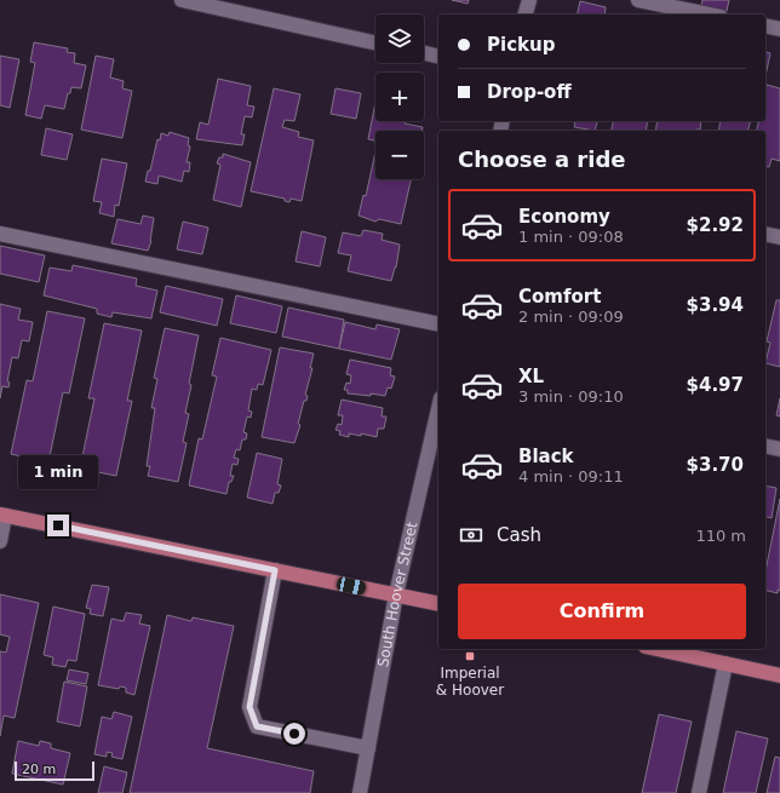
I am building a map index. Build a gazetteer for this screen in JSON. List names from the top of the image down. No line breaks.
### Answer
{"streets":{"street":["South Hoover Street"]},"places":{"transit":["Imperial & Hoover"]},"scale_bar":"20 m","page":{"map_buttons":["+","−"],"banner":["Pickup","Drop-off"],"heading":"Choose a ride","list":[{"name":"Economy","note":"1 min · 09:08","value":"$2.92"},{"name":"Comfort","note":"2 min · 09:09","value":"$3.94"},{"name":"XL","note":"3 min · 09:10","value":"$4.97"},{"name":"Black","note":"4 min · 09:11","value":"$3.70"}],"bubble":"1 min","pay":["Cash","110 m"],"buttons":"Confirm","scale":"20 m"}}
